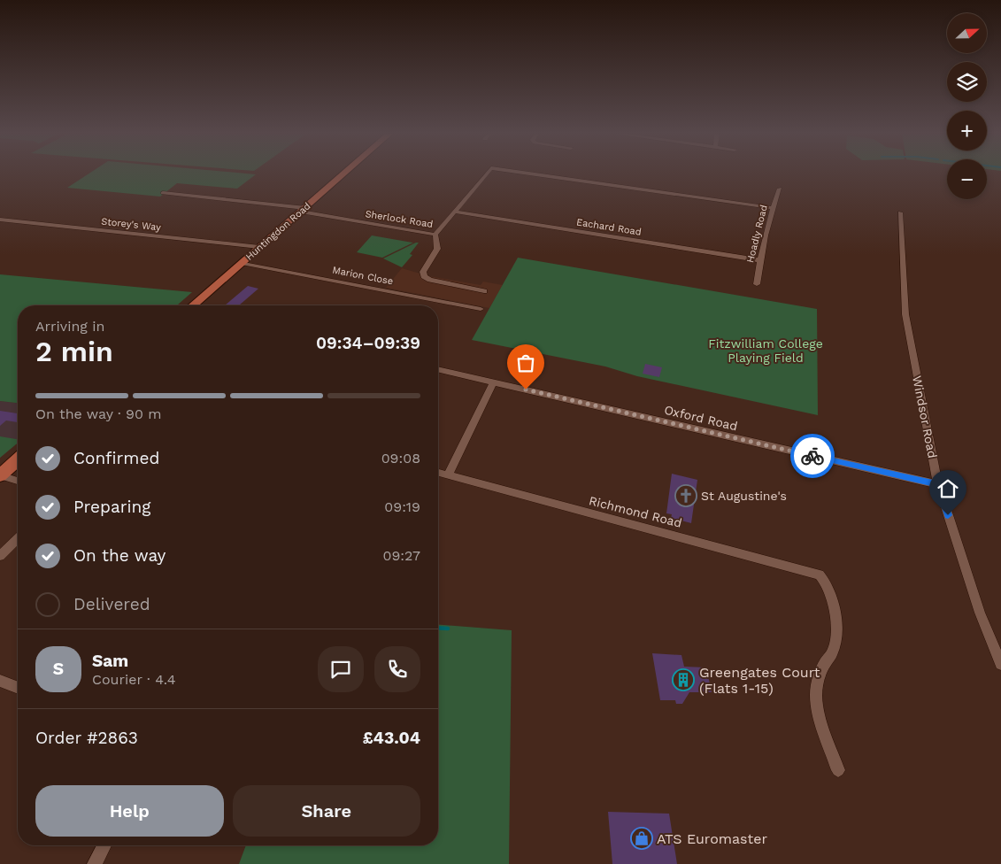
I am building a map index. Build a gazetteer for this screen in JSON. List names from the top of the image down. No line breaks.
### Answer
{"streets":{"main road":["Huntingdon Road"],"street":["Sherlock Road","Storey's Way","Eachard Road","Hoadly Road","Marion Close","Windsor Road","Oxford Road","Richmond Road"]},"crossings":[["Sherlock Road","Eachard Road"],["Sherlock Road","Huntingdon Road"],["Sherlock Road","Hoadly Road"],["Storey's Way","Huntingdon Road"],["Eachard Road","Hoadly Road"],["Huntingdon Road","Marion Close"],["Windsor Road","Oxford Road"]],"parks":["Fitzwilliam College Playing Field"],"places":{"church":["St Augustine's"],"building":["Greengates Court (Flats 1-15)"],"shop":["ATS Euromaster"]},"north":"right","page":{"map_buttons":["+","−"],"heading":["2 min","Arriving in","09:34–09:39"],"panel":["Sam","Courier · 4.4","Order #2863","£43.04"],"bar":"On the way · 90 m","list":[["Confirmed","09:08"],["Preparing","09:19"],["On the way","09:27"],"Delivered"],"round":"S","buttons":["Help","Share"]}}
